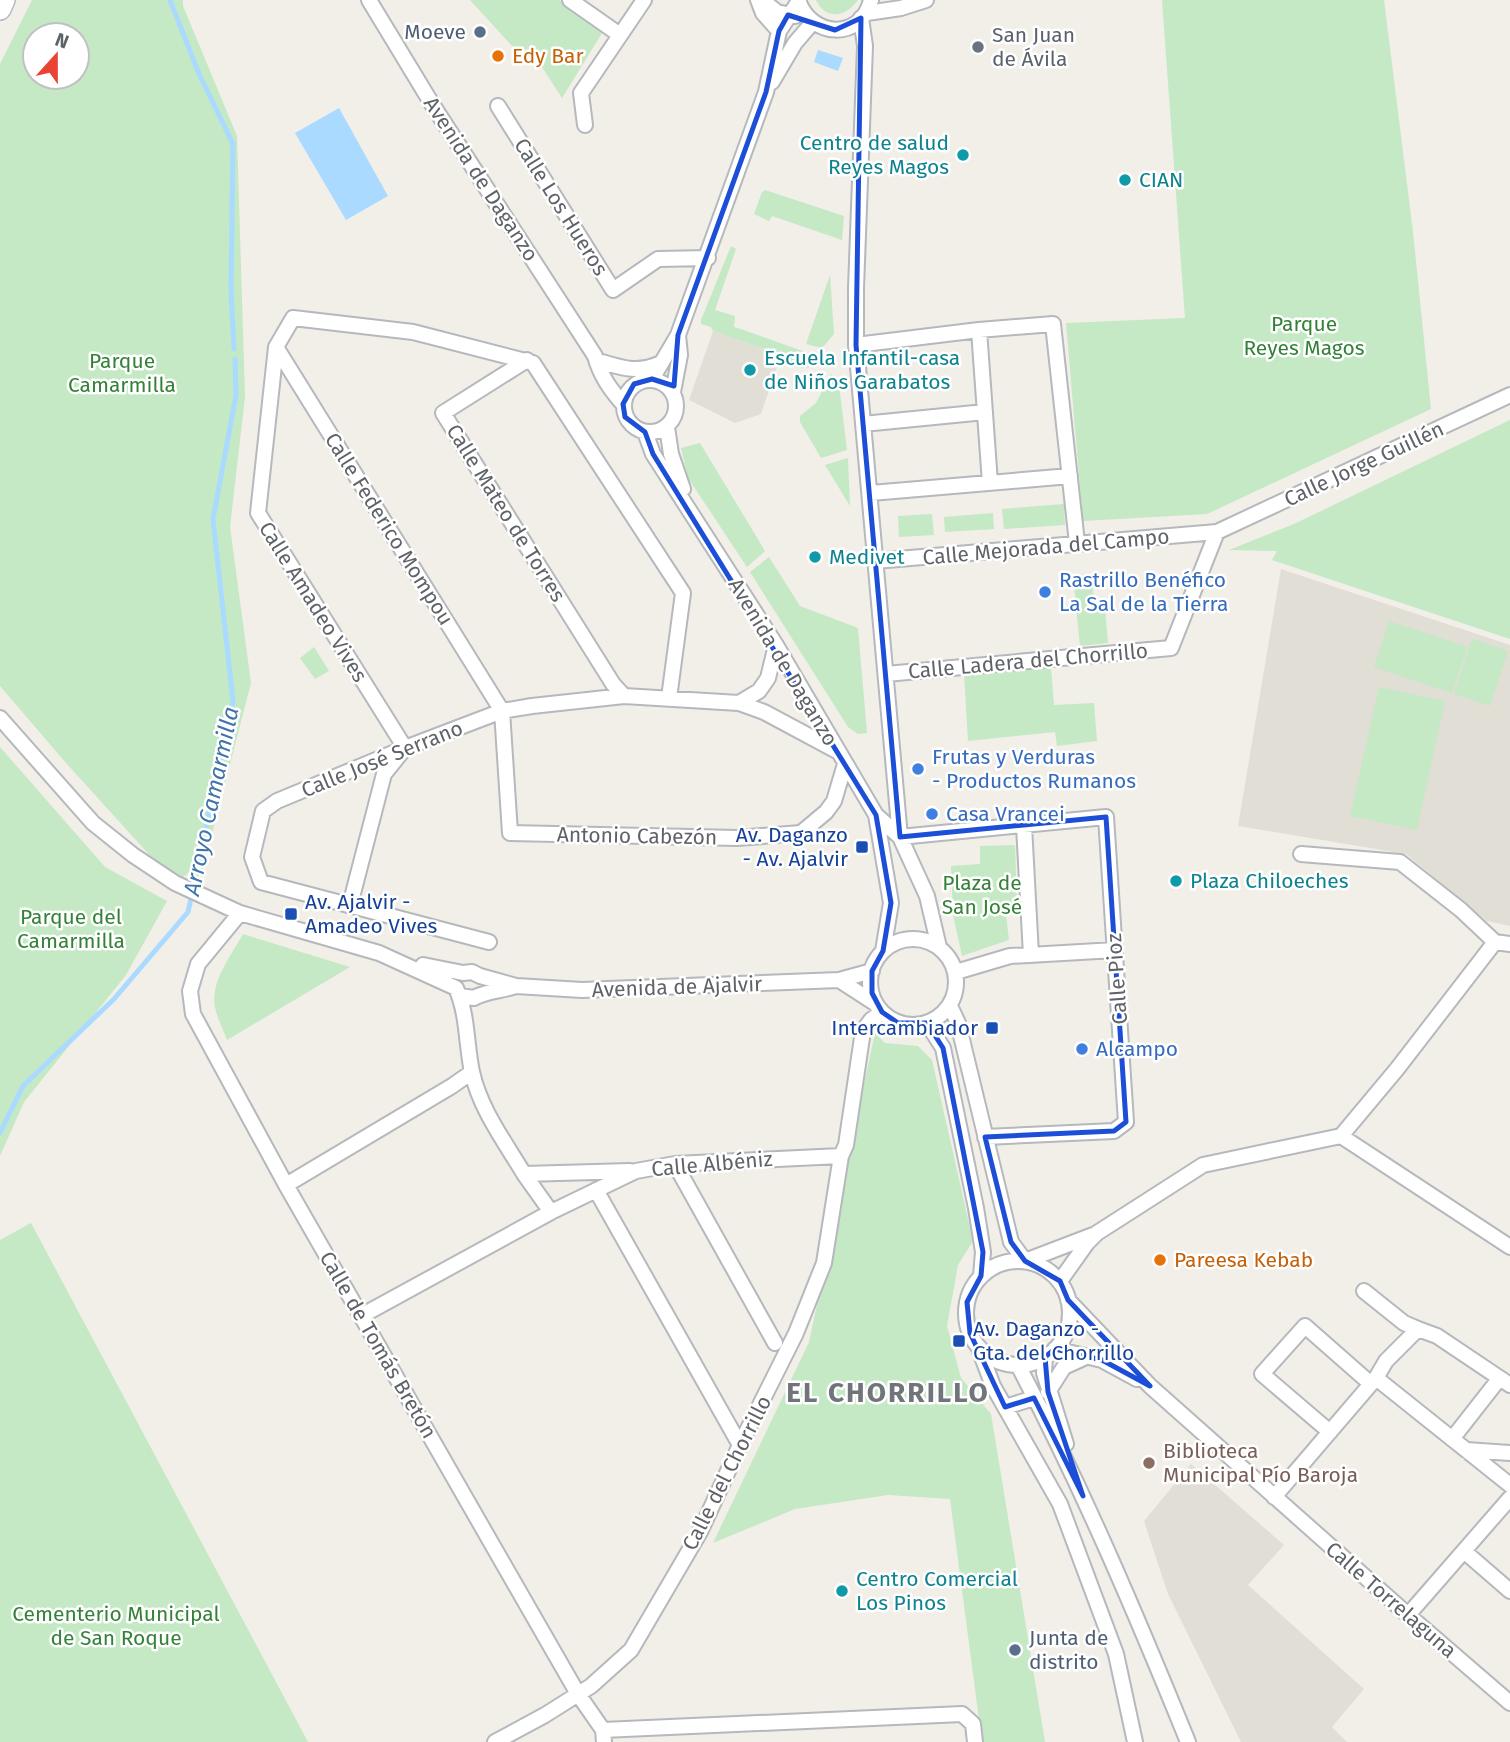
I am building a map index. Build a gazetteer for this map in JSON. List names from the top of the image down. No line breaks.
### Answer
{"streets":{"street":["Avenida de Daganzo","Calle Los Hueros","Calle Jorge Guillén","Calle Mateo de Torres","Calle Federico Mompou","Calle Mejorada del Campo","Calle Amadeo Vives","Calle Ladera del Chorrillo","Calle José Serrano","Antonio Cabezón","Calle Pioz","Avenida de Ajalvir","Calle Albéniz","Calle de Tomás Bretón","Calle del Chorrillo","Calle Torrelaguna"]},"crossings":[["Avenida de Daganzo","Calle José Serrano"],["Avenida de Daganzo","Antonio Cabezón"],["Avenida de Daganzo","Avenida de Ajalvir"],["Avenida de Daganzo","Calle del Chorrillo"],["Calle Jorge Guillén","Calle Mejorada del Campo"],["Calle Jorge Guillén","Calle Ladera del Chorrillo"],["Calle Mateo de Torres","Calle Amadeo Vives"],["Calle Mateo de Torres","Calle José Serrano"],["Calle Federico Mompou","Calle Amadeo Vives"],["Calle Federico Mompou","Calle José Serrano"],["Calle Federico Mompou","Antonio Cabezón"],["Calle Mejorada del Campo","Calle Ladera del Chorrillo"],["Calle Amadeo Vives","Calle José Serrano"],["Calle José Serrano","Antonio Cabezón"],["Avenida de Ajalvir","Calle del Chorrillo"],["Calle Albéniz","Calle de Tomás Bretón"],["Calle Albéniz","Calle del Chorrillo"],["Calle de Tomás Bretón","Calle del Chorrillo"]],"districts":["EL CHORRILLO"],"water":["Arroyo Camarmilla"],"parks":["Parque Reyes Magos","Parque Camarmilla","Plaza de San José","Parque del Camarmilla","Cementerio Municipal de San Roque"],"places":{"other":["Moeve","San Juan de Ávila","Edy Bar","Centro de salud Reyes Magos","CIAN","Escuela Infantil-casa de Niños Garabatos","Medivet","Rastrillo Benéfico La Sal de la Tierra","Frutas y Verduras - Productos Rumanos","Casa Vrancei","Plaza Chiloeches","Alcampo","Pareesa Kebab","Biblioteca Municipal Pío Baroja","Centro Comercial Los Pinos","Junta de distrito"],"transit":["Av. Daganzo - Av. Ajalvir","Av. Ajalvir - Amadeo Vives","Intercambiador","Av. Daganzo - Gta. del Chorrillo"]},"north":"top"}
